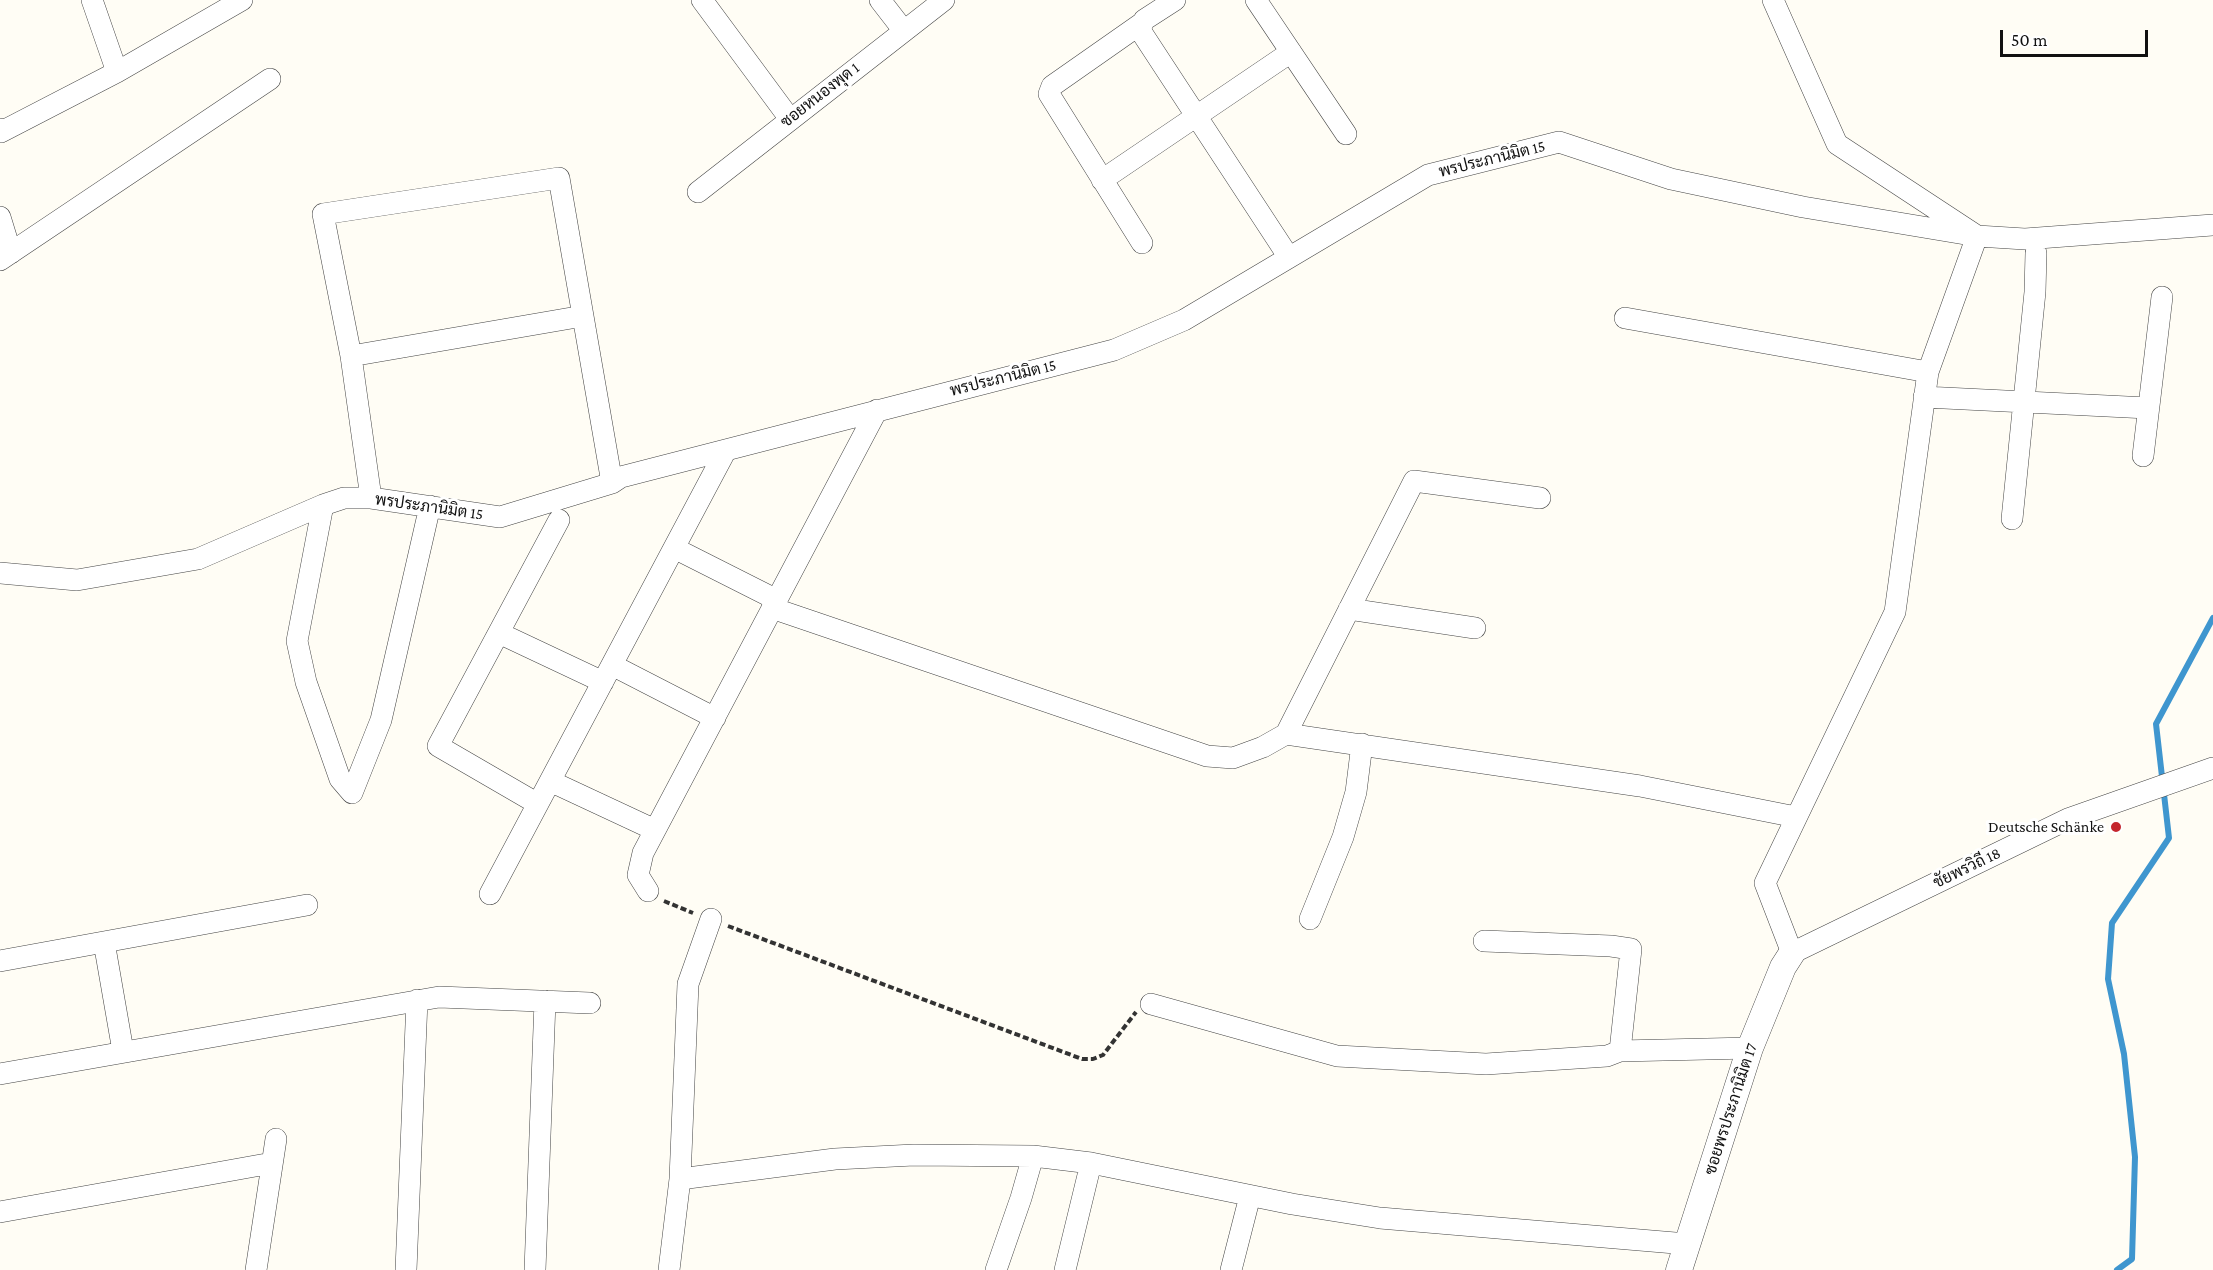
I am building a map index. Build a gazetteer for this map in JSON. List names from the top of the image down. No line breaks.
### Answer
{"streets":{"street":["ซอยหนองพุด 1","พรประภานิมิต 15","ชัยพรวิถี 18","ซอยพรประภานิมิต 17"]},"crossings":[["ชัยพรวิถี 18","ซอยพรประภานิมิต 17"]],"places":["Deutsche Schänke"],"scale_bar":"50 m"}
